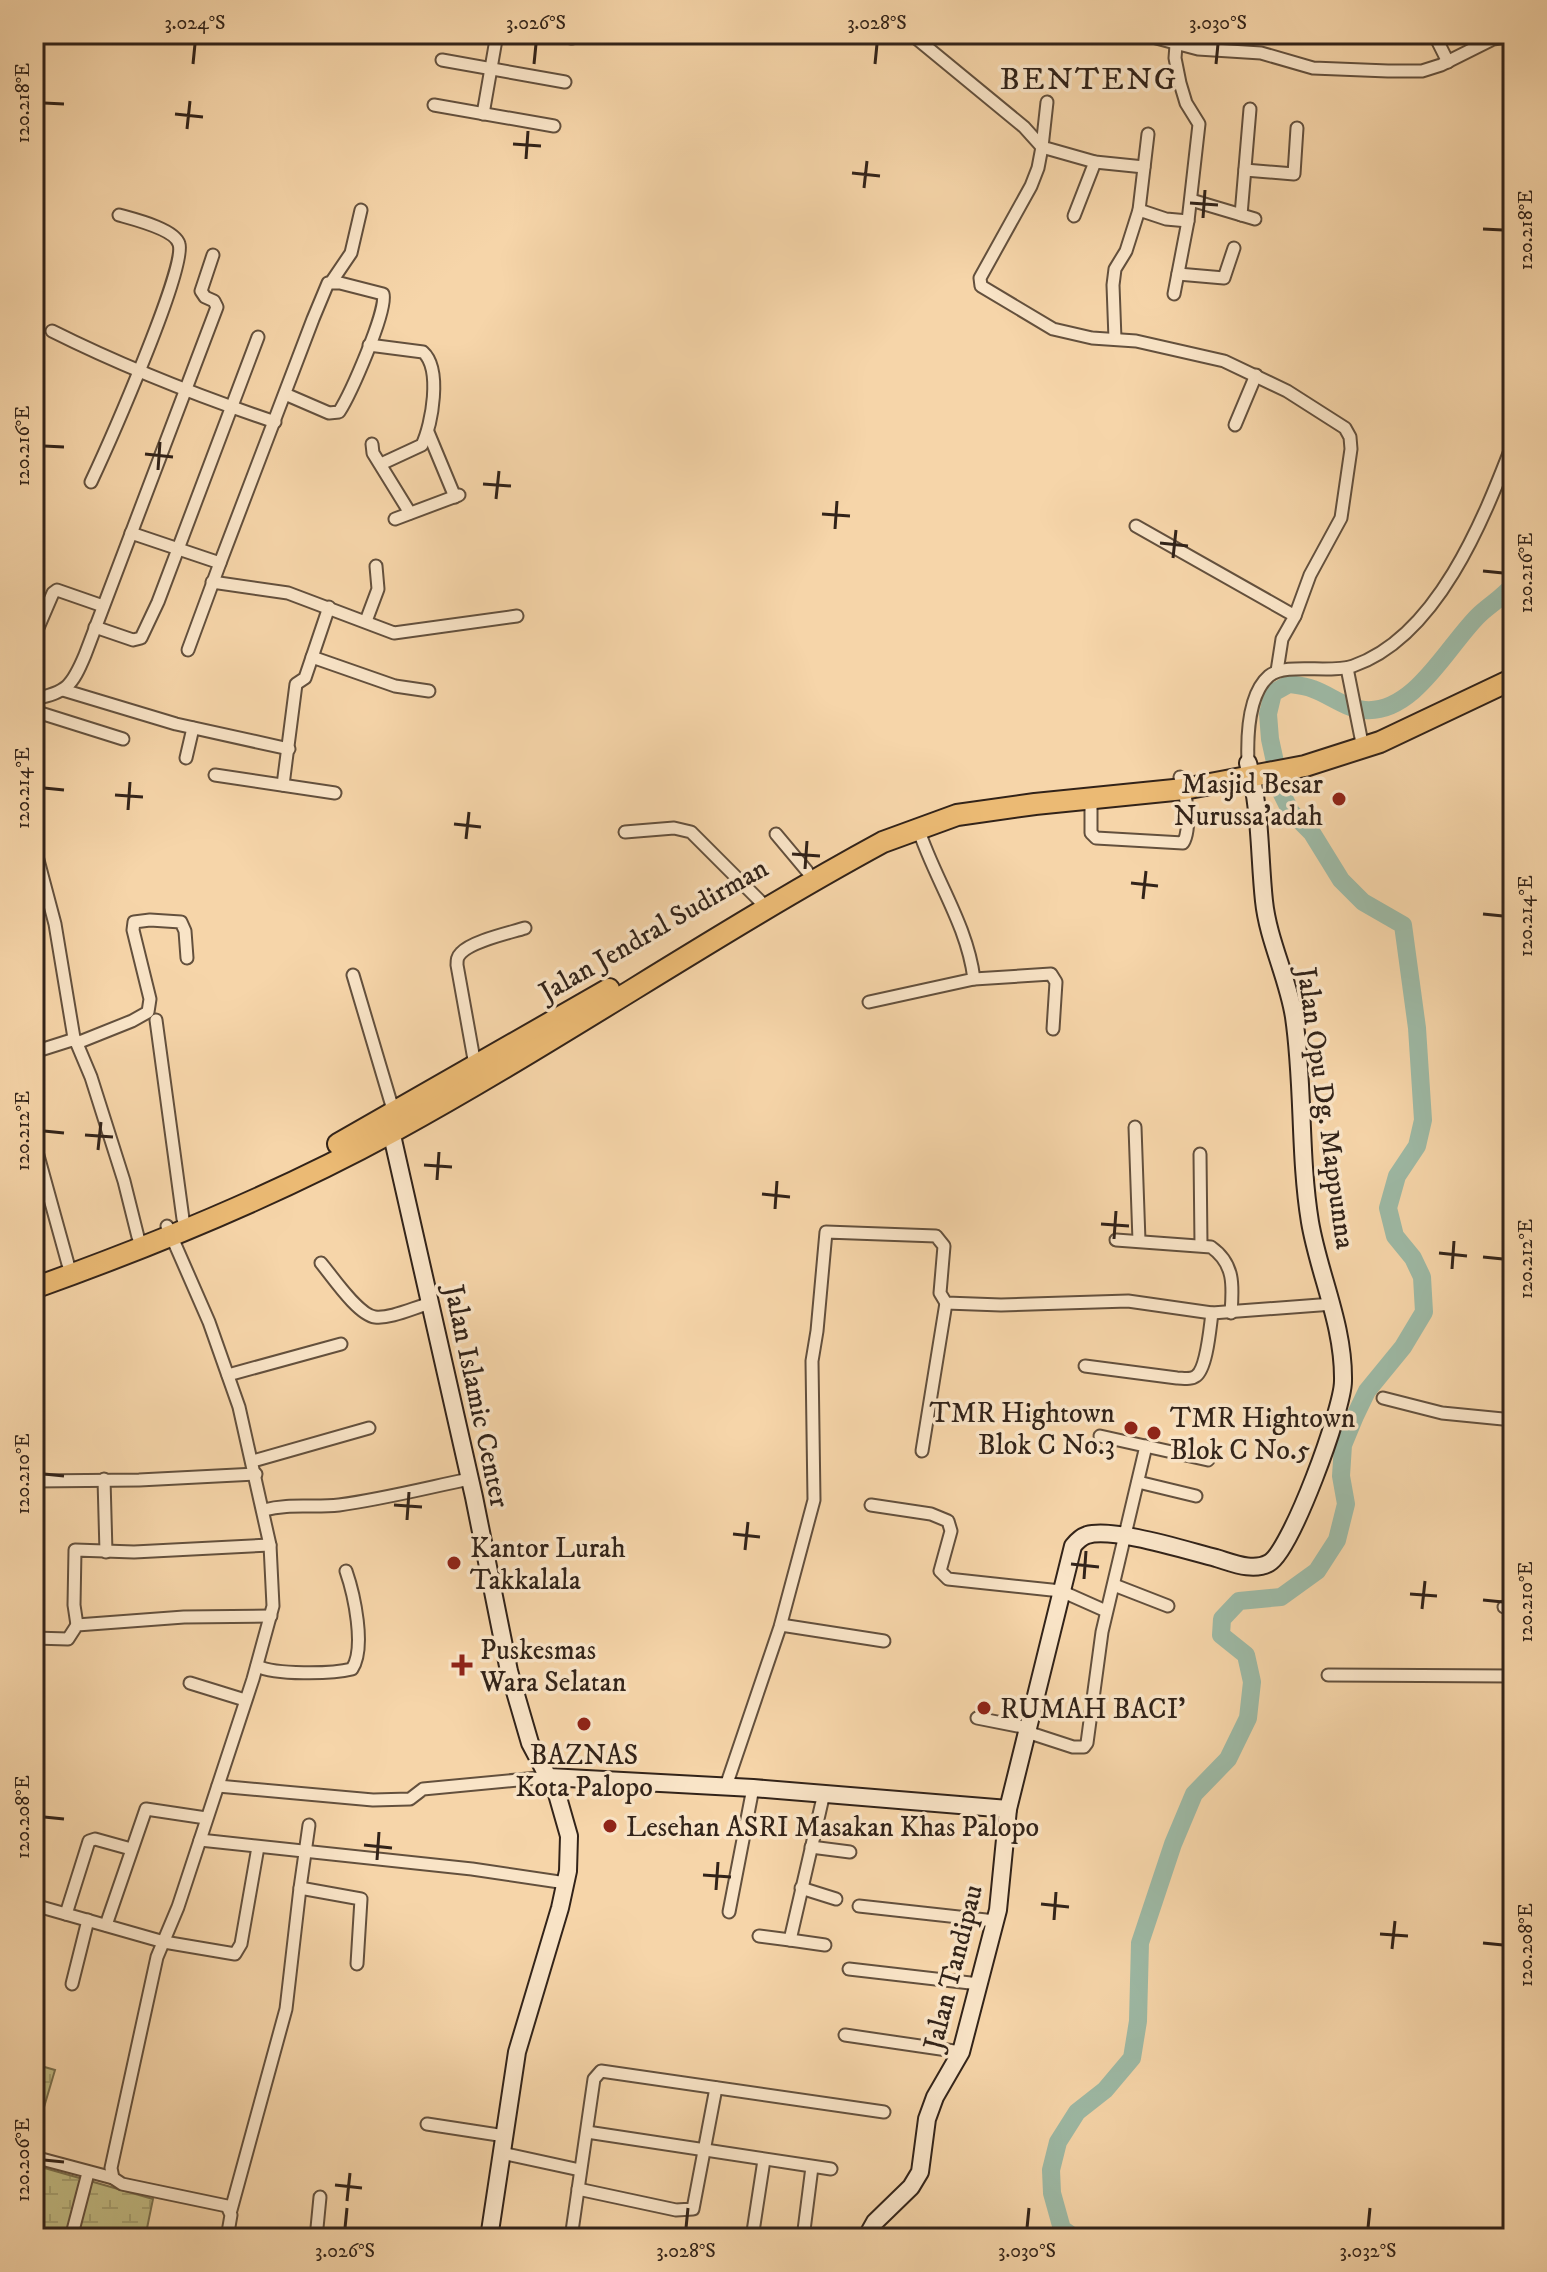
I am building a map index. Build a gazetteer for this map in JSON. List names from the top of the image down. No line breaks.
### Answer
{"streets":{"highway":["Jalan Jendral Sudirman"],"street":["Jalan Opu Dg. Mappunna","Jalan Islamic Center","Jalan Tandipau"]},"crossings":[["Jalan Jendral Sudirman","Jalan Opu Dg. Mappunna"],["Jalan Jendral Sudirman","Jalan Islamic Center"],["Jalan Opu Dg. Mappunna","Jalan Tandipau"]],"districts":["BENTENG"],"places":{"other":["Masjid Besar Nurussa'adah","TMR Hightown Blok C No.3","TMR Hightown Blok C No.5","Kantor Lurah Takkalala","RUMAH BACI'","BAZNAS Kota Palopo","Lesehan ASRI Masakan Khas Palopo"],"health":["Puskesmas Wara Selatan"]},"coordinates":["3.024°S","3.026°S","3.028°S","3.030°S","120.218°E","120.216°E","120.214°E","120.212°E","120.210°E","120.208°E","120.206°E","3.032°S"]}
